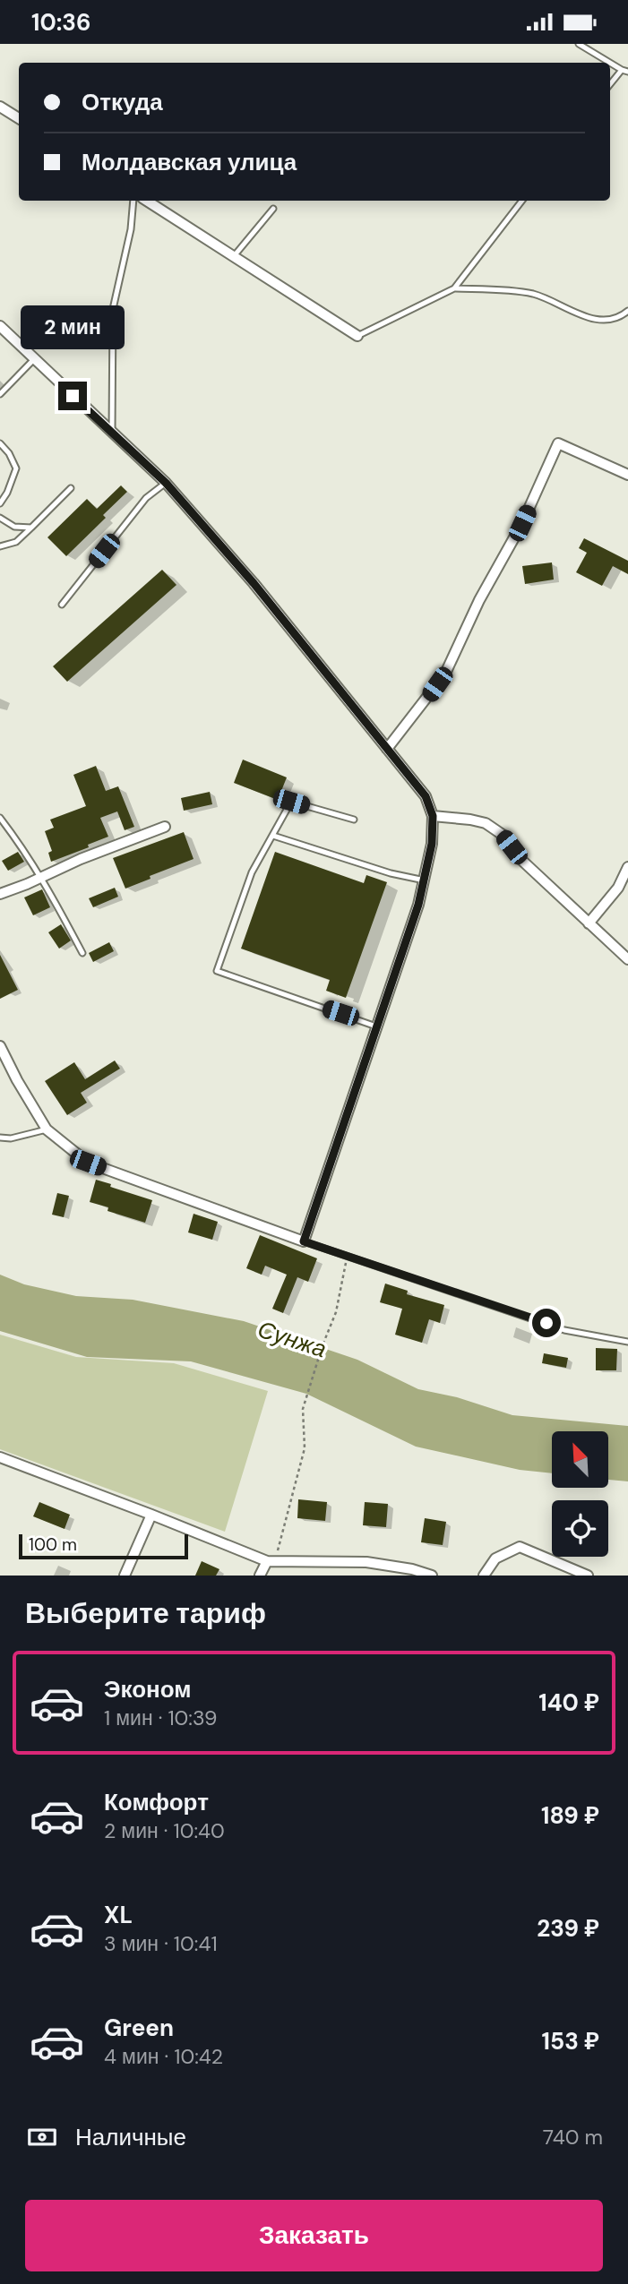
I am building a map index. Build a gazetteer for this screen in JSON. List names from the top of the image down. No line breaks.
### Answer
{"water":["Сунжа"],"scale_bar":"100 m","north":"top left","page":{"status":"10:36","banner":["Откуда","Молдавская улица"],"bubble":"2 мин","scale":"100 m","heading":"Выберите тариф","list":[{"name":"Эконом","note":"1 мин · 10:39","value":"140 ₽"},{"name":"Комфорт","note":"2 мин · 10:40","value":"189 ₽"},{"name":"XL","note":"3 мин · 10:41","value":"239 ₽"},{"name":"Green","note":"4 мин · 10:42","value":"153 ₽"}],"pay":["Наличные","740 m"],"buttons":"Заказать"}}
